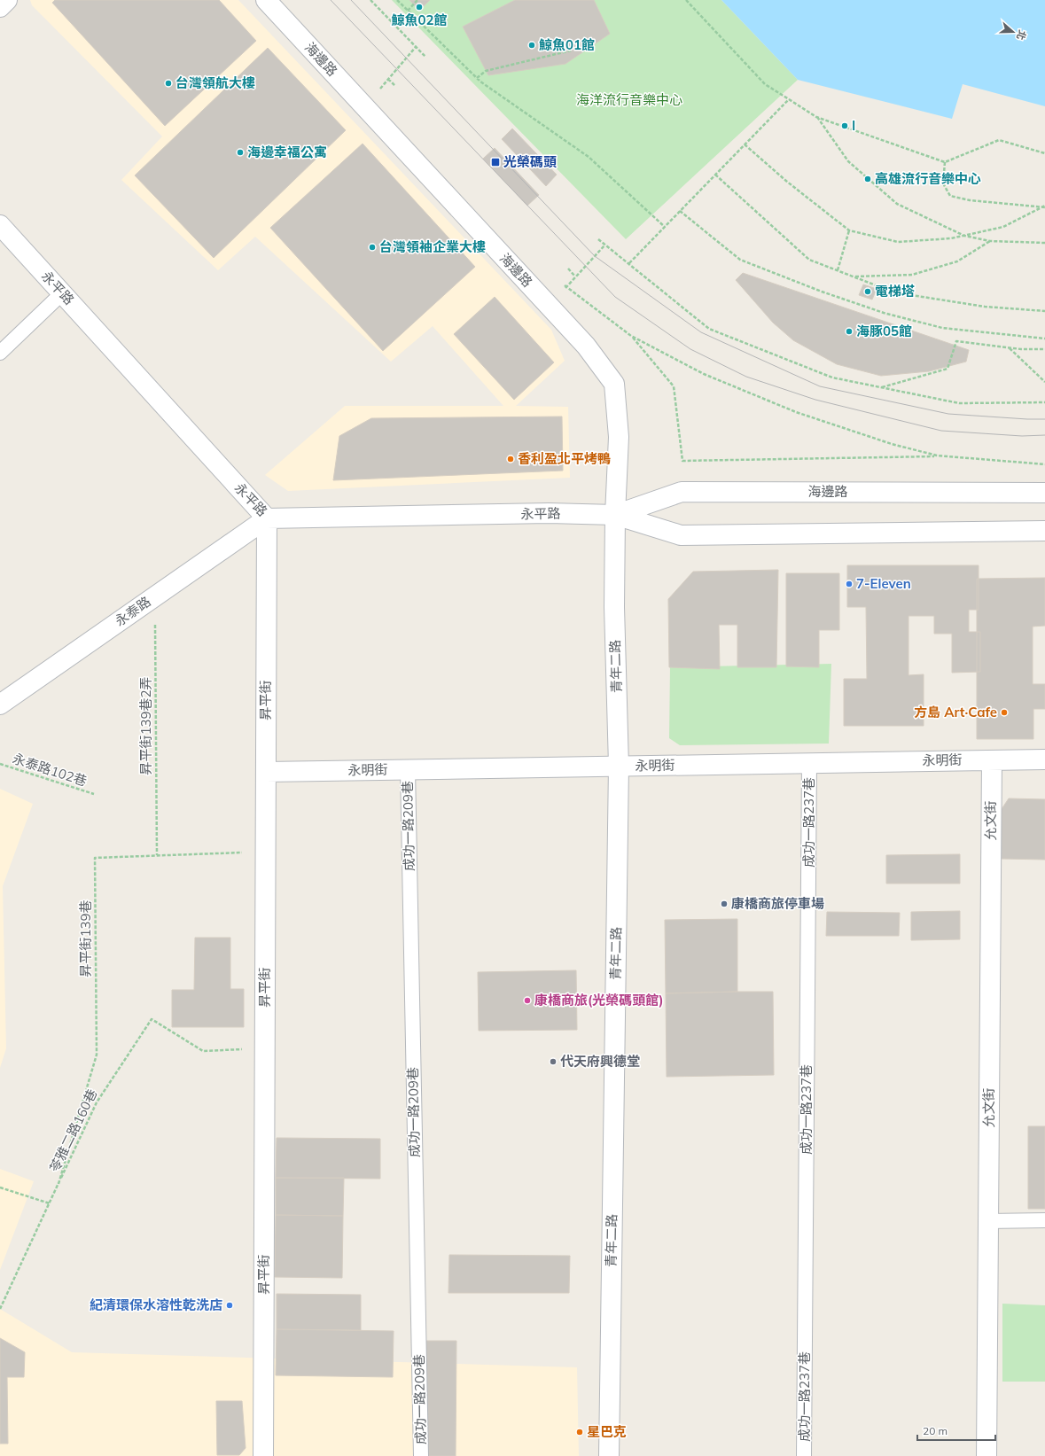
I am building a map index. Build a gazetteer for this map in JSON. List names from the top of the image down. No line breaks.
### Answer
{"streets":{"street":["海邊路","永平路","永泰路","青年二路","昇平街","永明街","允文街"],"lane":["成功一路237巷","成功一路209巷"],"path":["昇平街139巷2弄","永泰路102巷","昇平街139巷","苓雅二路160巷"]},"crossings":[["海邊路","永平路"],["海邊路","青年二路"],["永平路","永泰路"],["永平路","青年二路"],["永平路","昇平街"],["永泰路","昇平街"],["永泰路","昇平街139巷2弄"],["青年二路","永明街"],["昇平街","永明街"],["昇平街","昇平街139巷"],["昇平街","苓雅二路160巷"],["昇平街139巷2弄","昇平街139巷"],["永明街","允文街"],["永明街","成功一路237巷"],["永明街","成功一路209巷"],["昇平街139巷","苓雅二路160巷"]],"parks":["海洋流行音樂中心"],"places":{"other":["鯨魚02館","鯨魚01館","台灣領航大樓","I","海邊幸福公寓","高雄流行音樂中心","台灣領袖企業大樓","電梯塔","海豚05館","香利盈北平烤鴨","7-Eleven","方島 Art·Cafe","康橋商旅停車場","康橋商旅(光榮碼頭館)","代天府興德堂","紀清環保水溶性乾洗店","星巴克"],"transit":["光榮碼頭"]},"scale_bar":"20 m","north":"right"}
